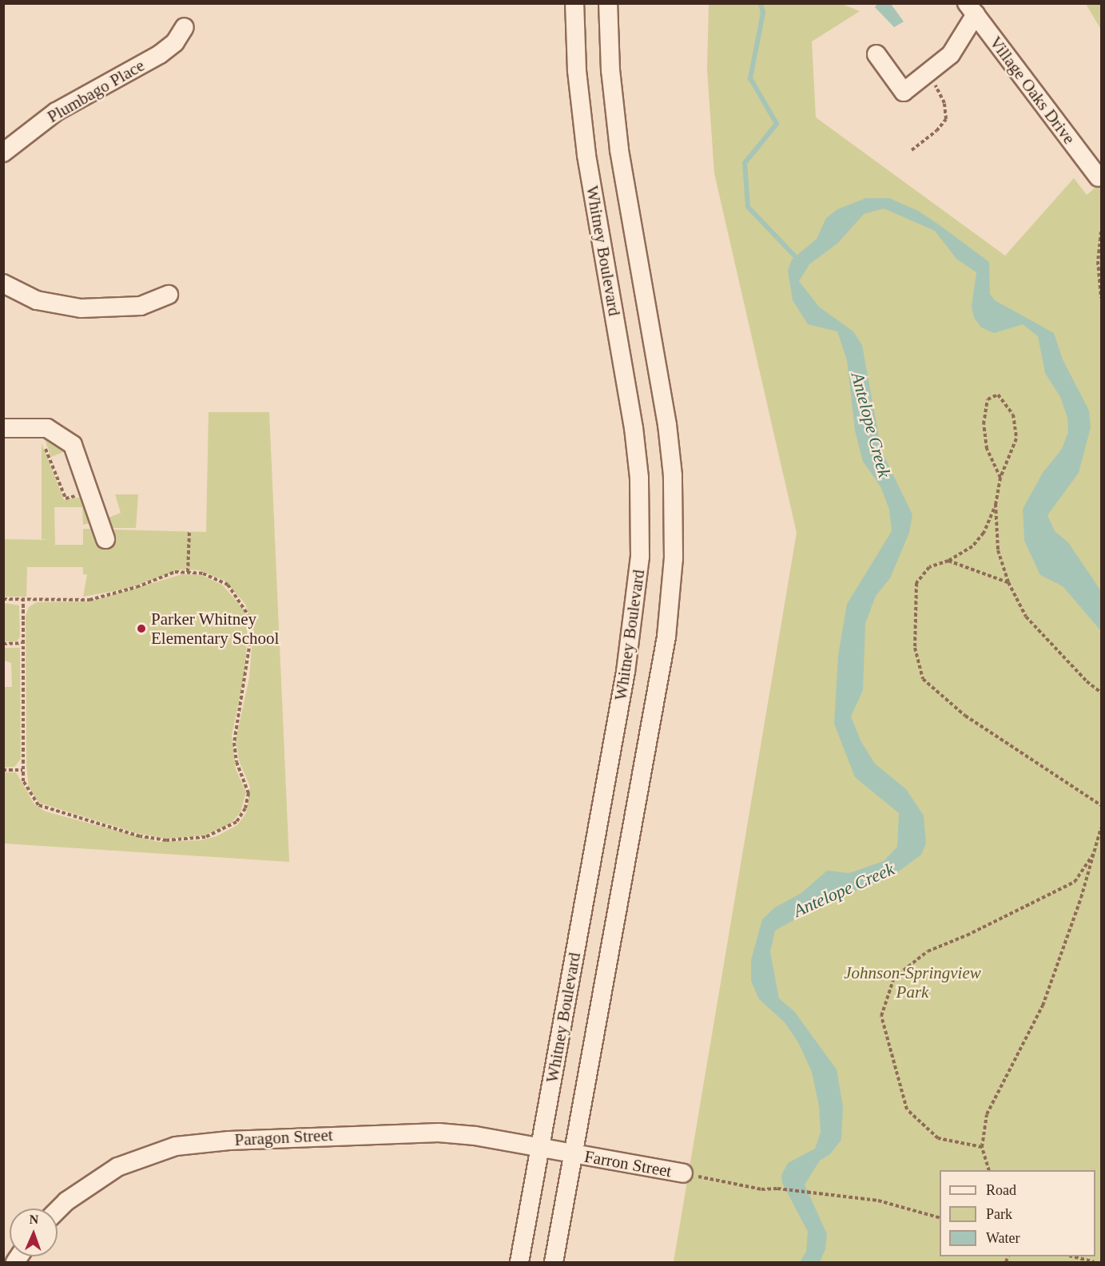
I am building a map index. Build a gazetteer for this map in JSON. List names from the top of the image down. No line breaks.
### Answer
{"streets":{"street":["Village Oaks Drive","Plumbago Place","Whitney Boulevard","Paragon Street","Farron Street"]},"crossings":[["Whitney Boulevard","Paragon Street"],["Whitney Boulevard","Farron Street"],["Paragon Street","Farron Street"]],"water":["Antelope Creek"],"parks":["Johnson-Springview Park"],"places":["Parker Whitney Elementary School"],"legend":["Road","Park","Water"],"north":"top"}
